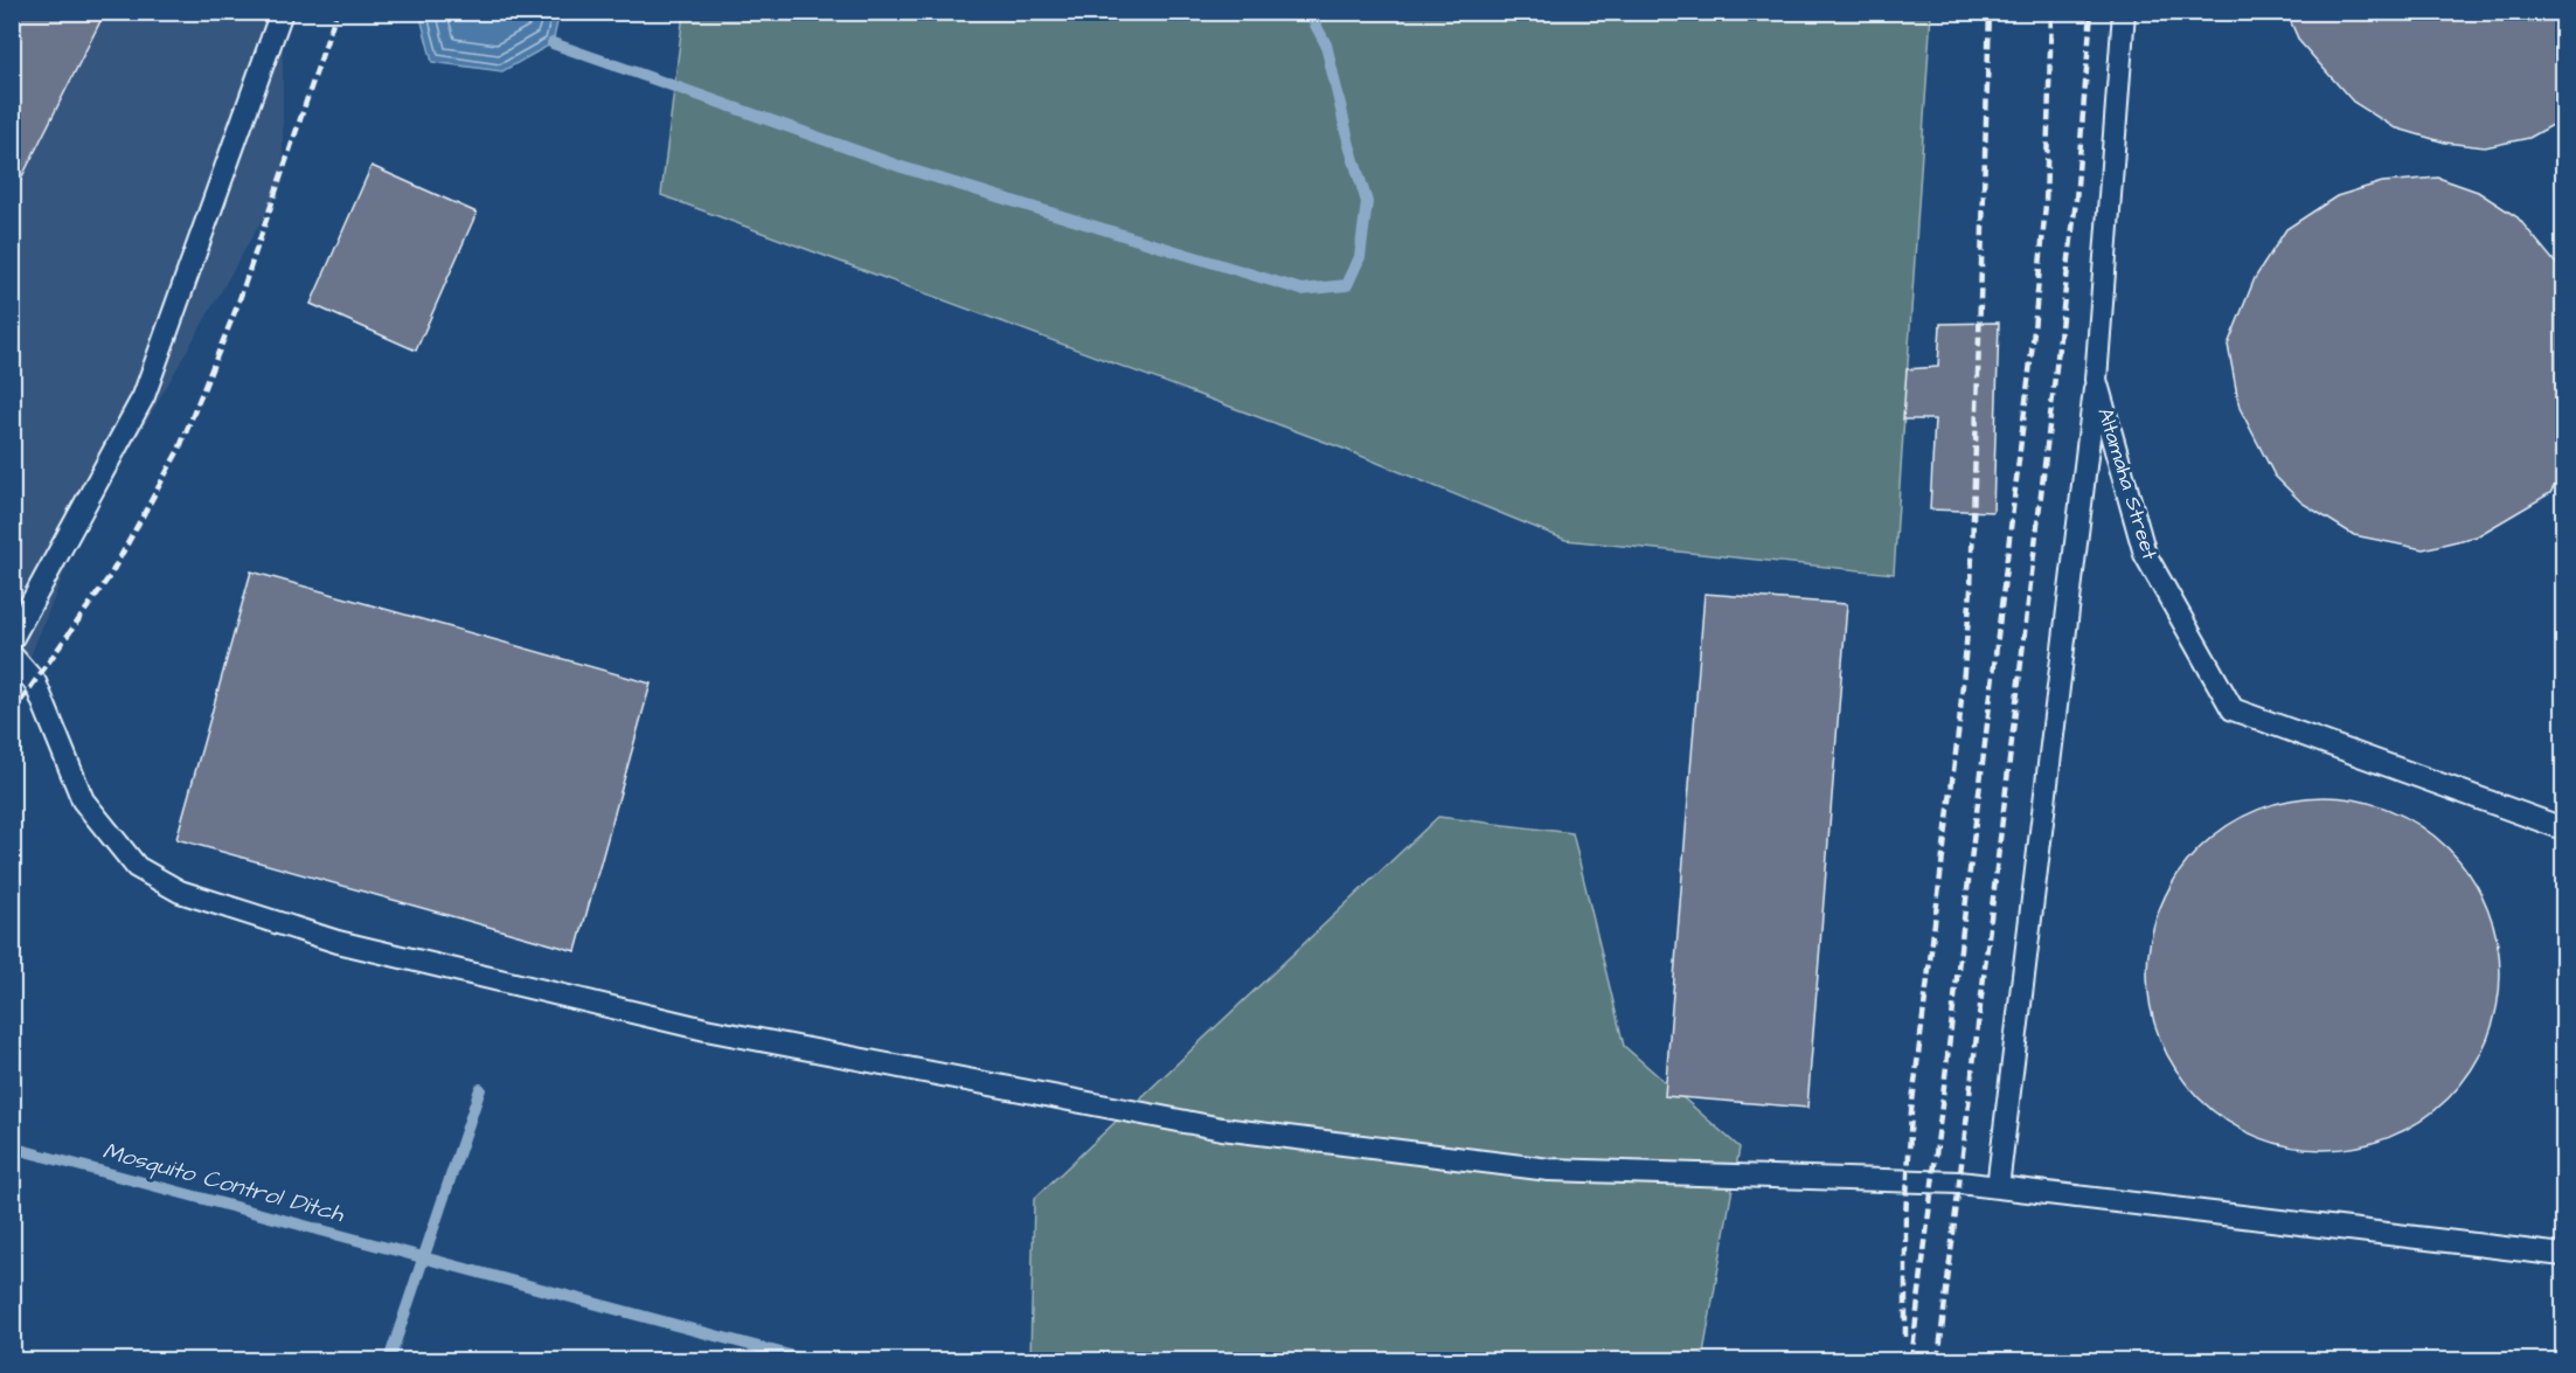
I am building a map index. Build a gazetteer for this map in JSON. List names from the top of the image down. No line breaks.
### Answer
{"streets":{"lane":["Altamaha Street"]},"water":["Mosquito Control Ditch"]}
